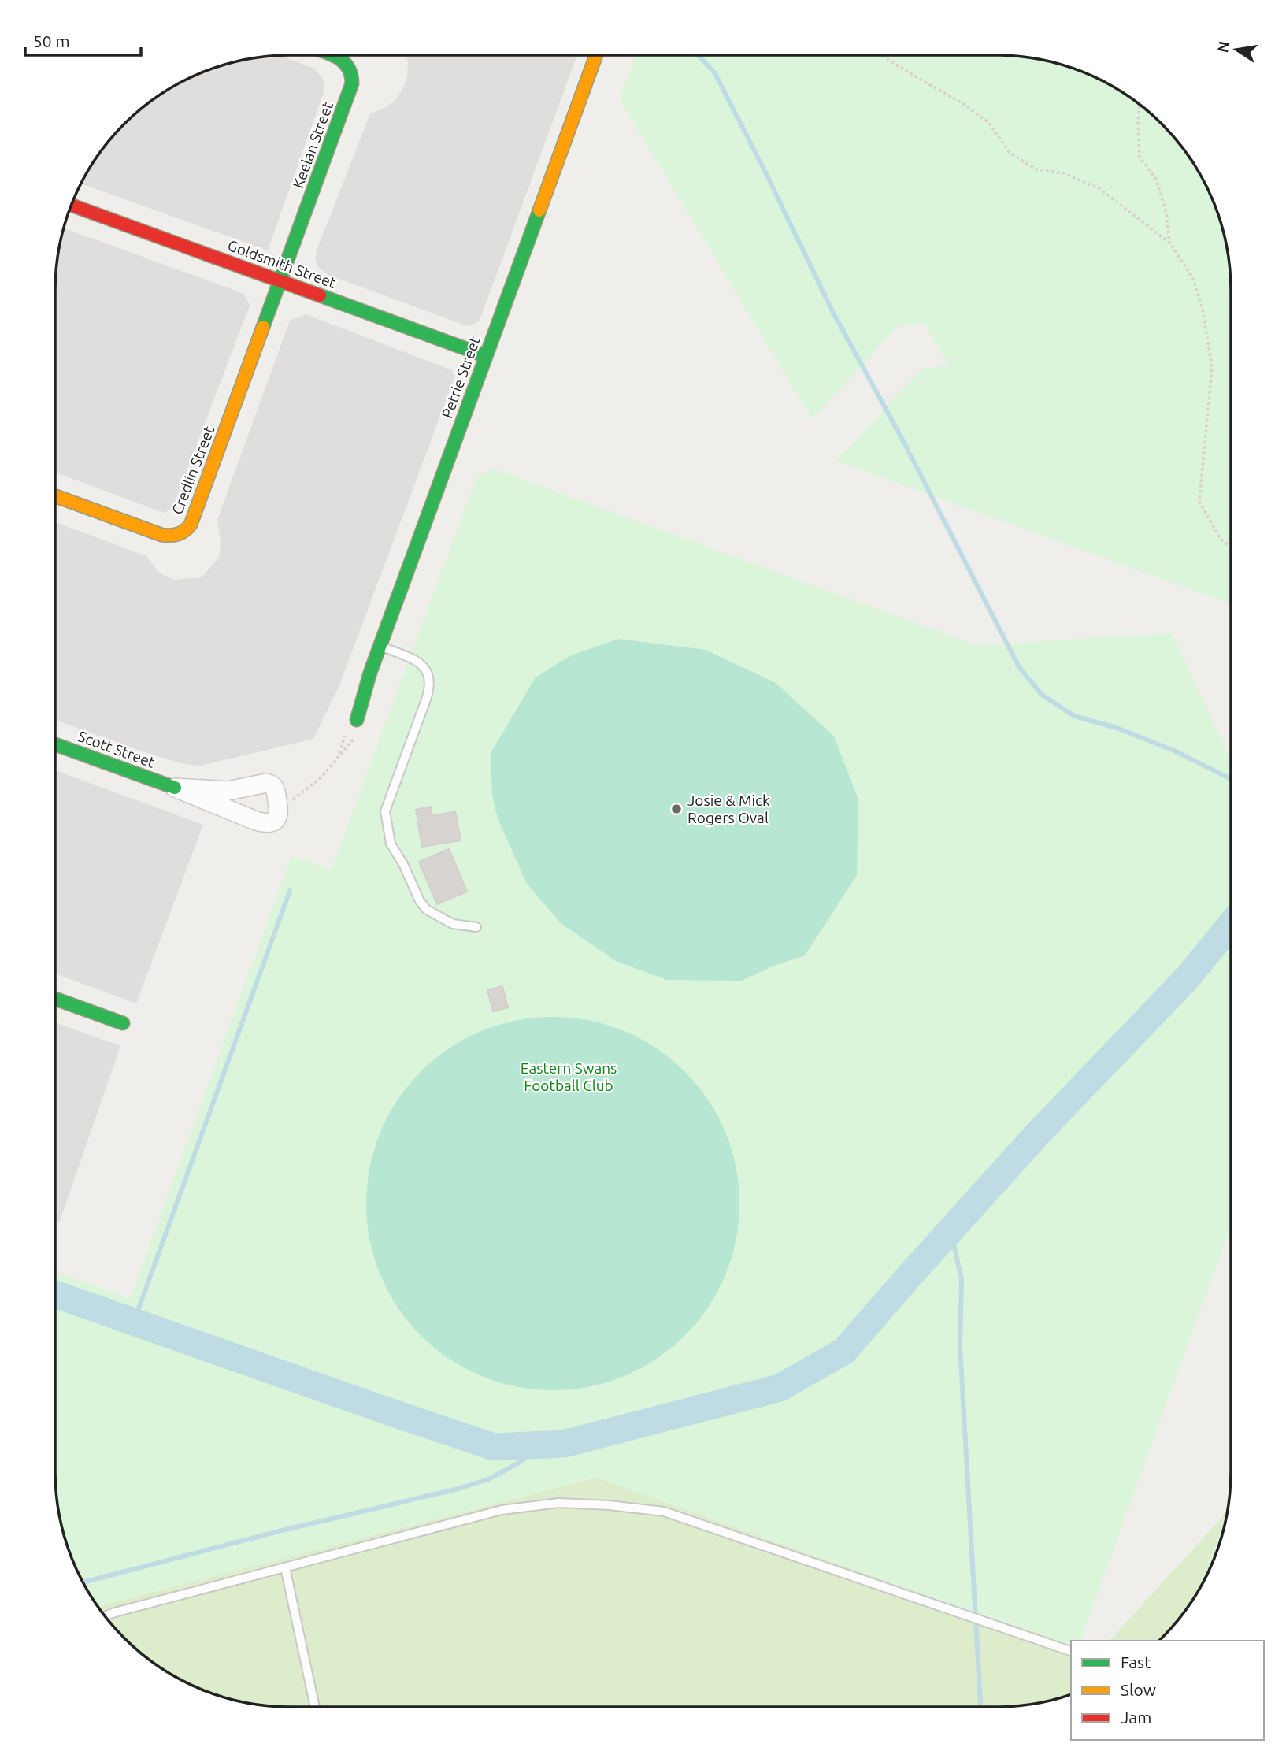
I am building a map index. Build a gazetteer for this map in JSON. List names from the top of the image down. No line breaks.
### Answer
{"streets":{"street":["Keelan Street","Goldsmith Street","Petrie Street","Credlin Street","Scott Street"]},"crossings":[["Keelan Street","Goldsmith Street"],["Keelan Street","Credlin Street"],["Goldsmith Street","Petrie Street"],["Goldsmith Street","Credlin Street"]],"parks":["Eastern Swans Football Club"],"places":["Josie & Mick Rogers Oval"],"legend":["Fast","Slow","Jam"],"scale_bar":"50 m","north":"left"}
